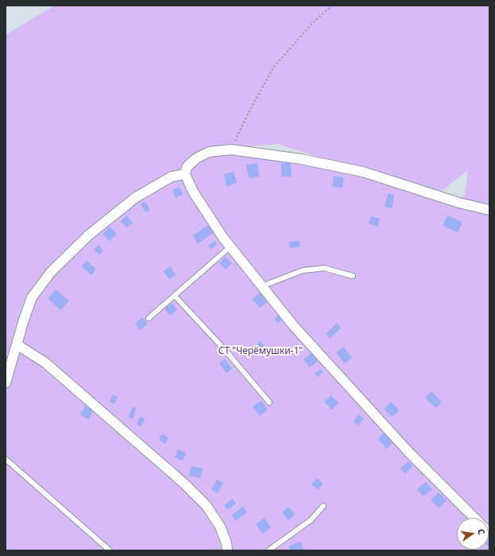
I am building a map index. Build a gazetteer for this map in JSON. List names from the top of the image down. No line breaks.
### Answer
{"parks":["СТ \"Черёмушки-1\""],"north":"right"}
